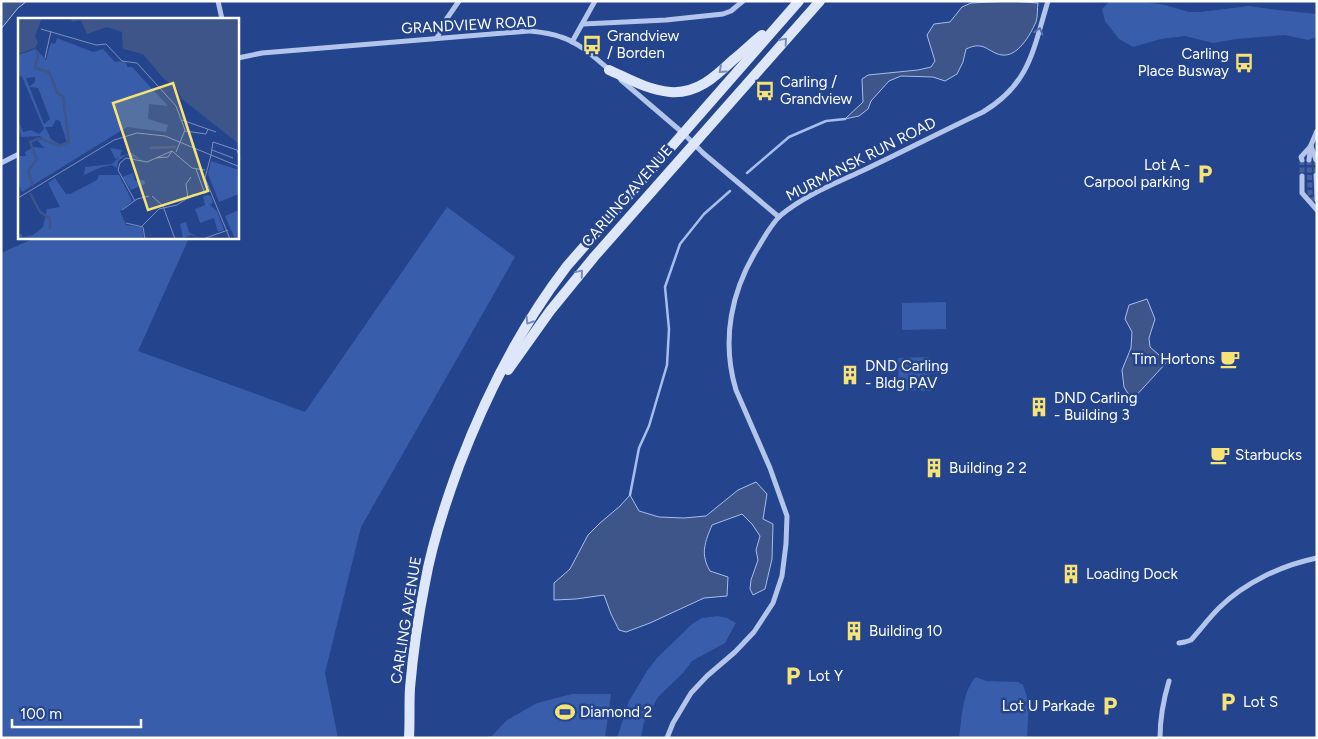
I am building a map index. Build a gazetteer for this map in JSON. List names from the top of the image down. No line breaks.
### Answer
{"streets":{"main road":["CARLING AVENUE"],"street":["GRANDVIEW ROAD","MURMANSK RUN ROAD"]},"crossings":[["GRANDVIEW ROAD","MURMANSK RUN ROAD"],["GRANDVIEW ROAD","CARLING AVENUE"]],"one_way":["MURMANSK RUN ROAD"],"places":{"bus stop":["Grandview / Borden","Carling Place Busway","Carling / Grandview"],"parking":["Lot A - Carpool parking","Lot Y","Lot S","Lot U Parkade"],"cafe":["Tim Hortons","Starbucks"],"building":["DND Carling - Bldg PAV","DND Carling - Building 3","Building 2 2","Loading Dock","Building 10"],"sports":["Diamond 2"]},"scale_bar":"100 m"}
